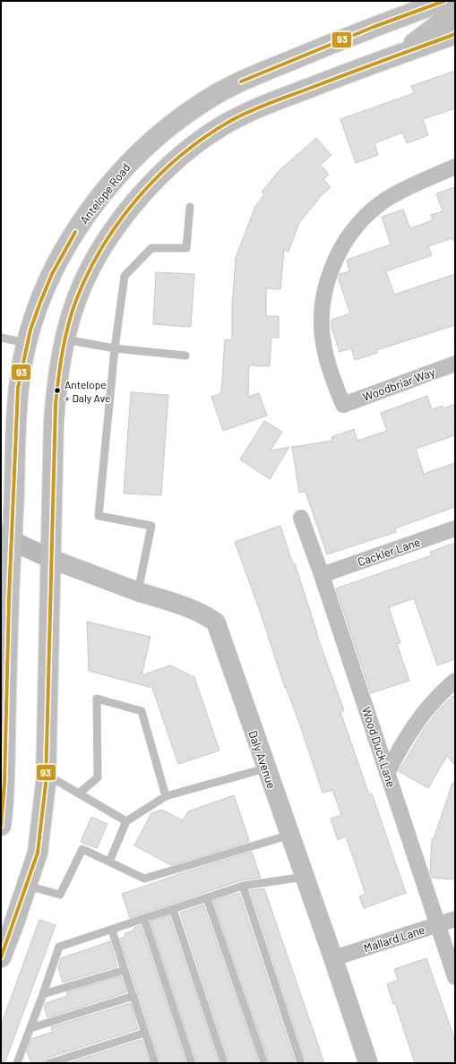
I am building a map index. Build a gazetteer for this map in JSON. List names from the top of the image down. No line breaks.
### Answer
{"streets":{"main road":["Antelope Road","Daly Avenue"],"street":["Woodbriar Way","Cackler Lane","Wood Duck Lane","Mallard Lane"]},"crossings":[["Cackler Lane","Wood Duck Lane"],["Wood Duck Lane","Mallard Lane"],["Daly Avenue","Mallard Lane"]],"places":["Antelope + Daly Ave"],"lines":["transit line 93"]}
